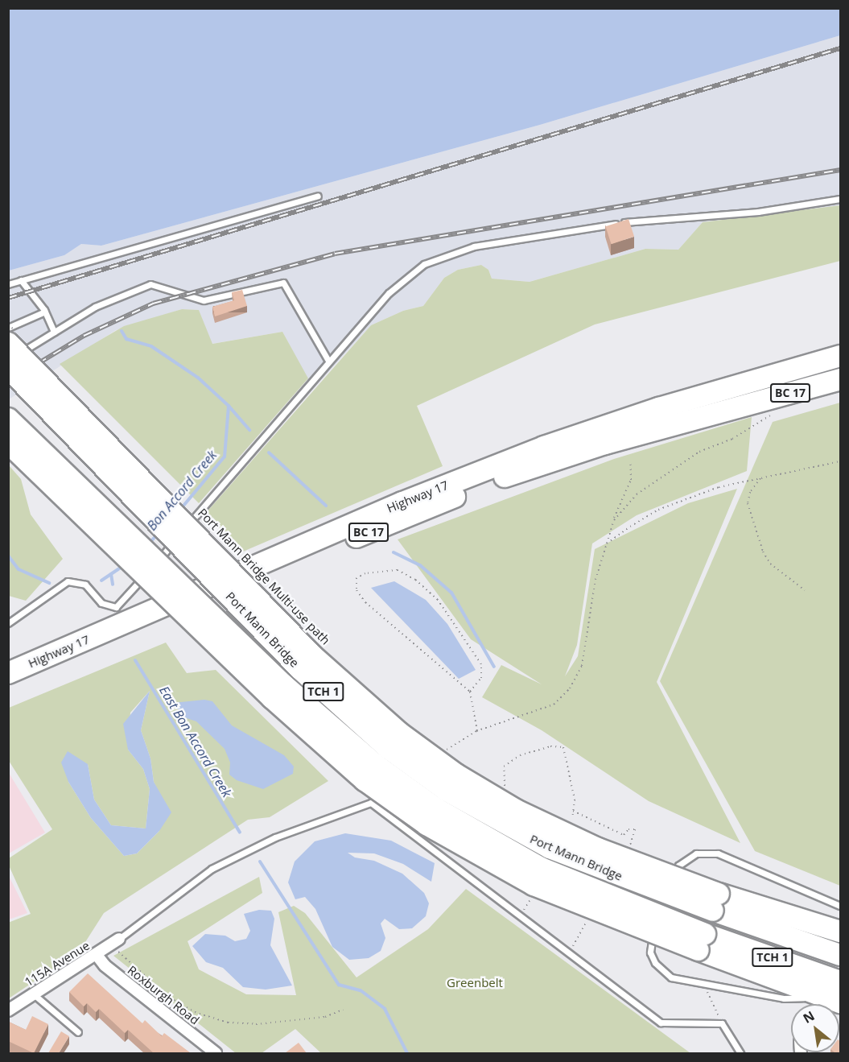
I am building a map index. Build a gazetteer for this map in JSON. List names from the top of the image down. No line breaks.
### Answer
{"streets":{"highway":["BC 17","Highway 17","Port Mann Bridge","TCH 1"],"street":["115A Avenue","Roxburgh Road"]},"crossings":[["Port Mann Bridge","TCH 1"],["115A Avenue","Roxburgh Road"]],"water":["Bon Accord Creek","East Bon Accord Creek"],"parks":["Greenbelt"],"north":"top left"}
